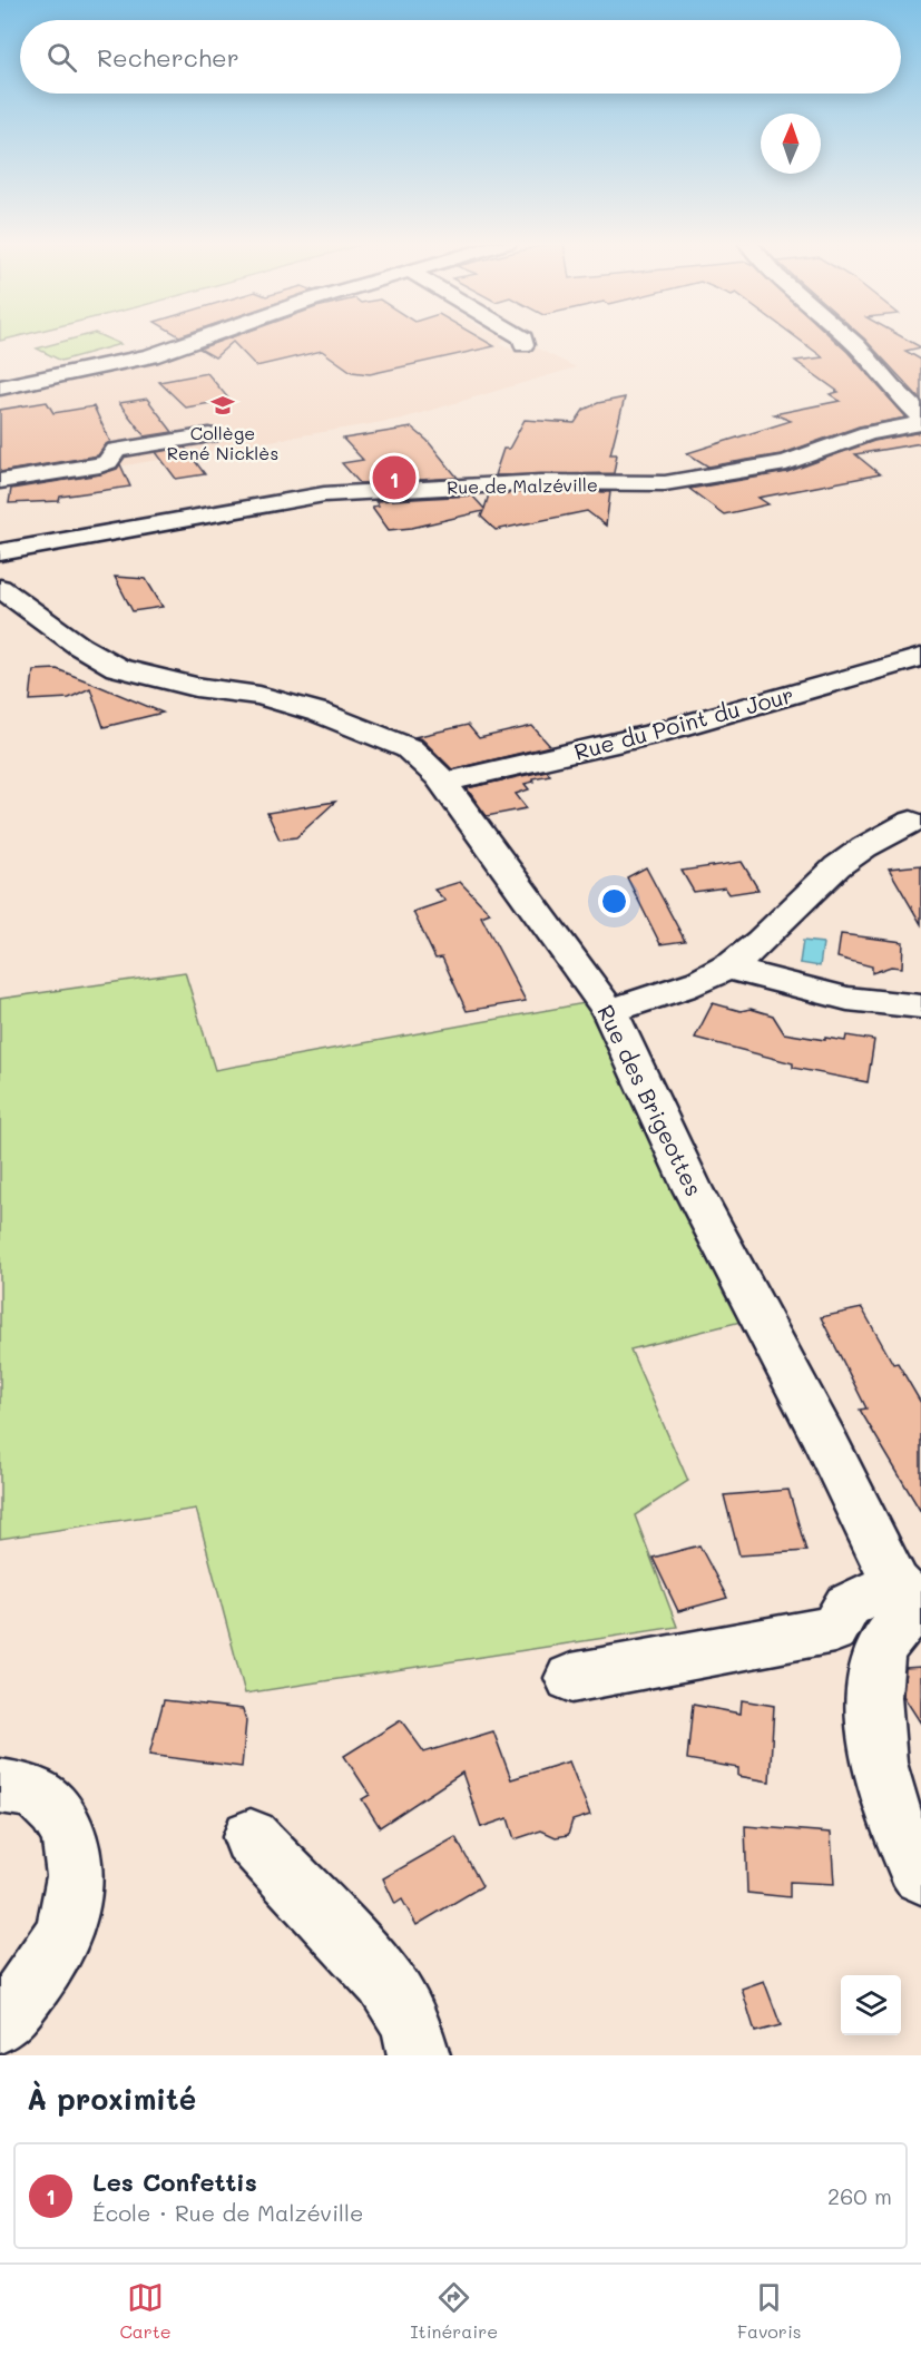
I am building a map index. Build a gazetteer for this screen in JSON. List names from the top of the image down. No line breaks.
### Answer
{"streets":{"street":["Rue de Malzéville","Rue du Point du Jour","Rue des Brigeottes"]},"crossings":[["Rue du Point du Jour","Rue des Brigeottes"]],"places":{"school or university":["Collège René Nicklès"]},"north":"top","page":{"search":"Rechercher","pins":"1","heading":"À proximité","list":[{"mark":"1","name":"Les Confettis","note":"École · Rue de Malzéville","value":"260 m"}],"nav":["Carte","Itinéraire","Favoris"]}}
